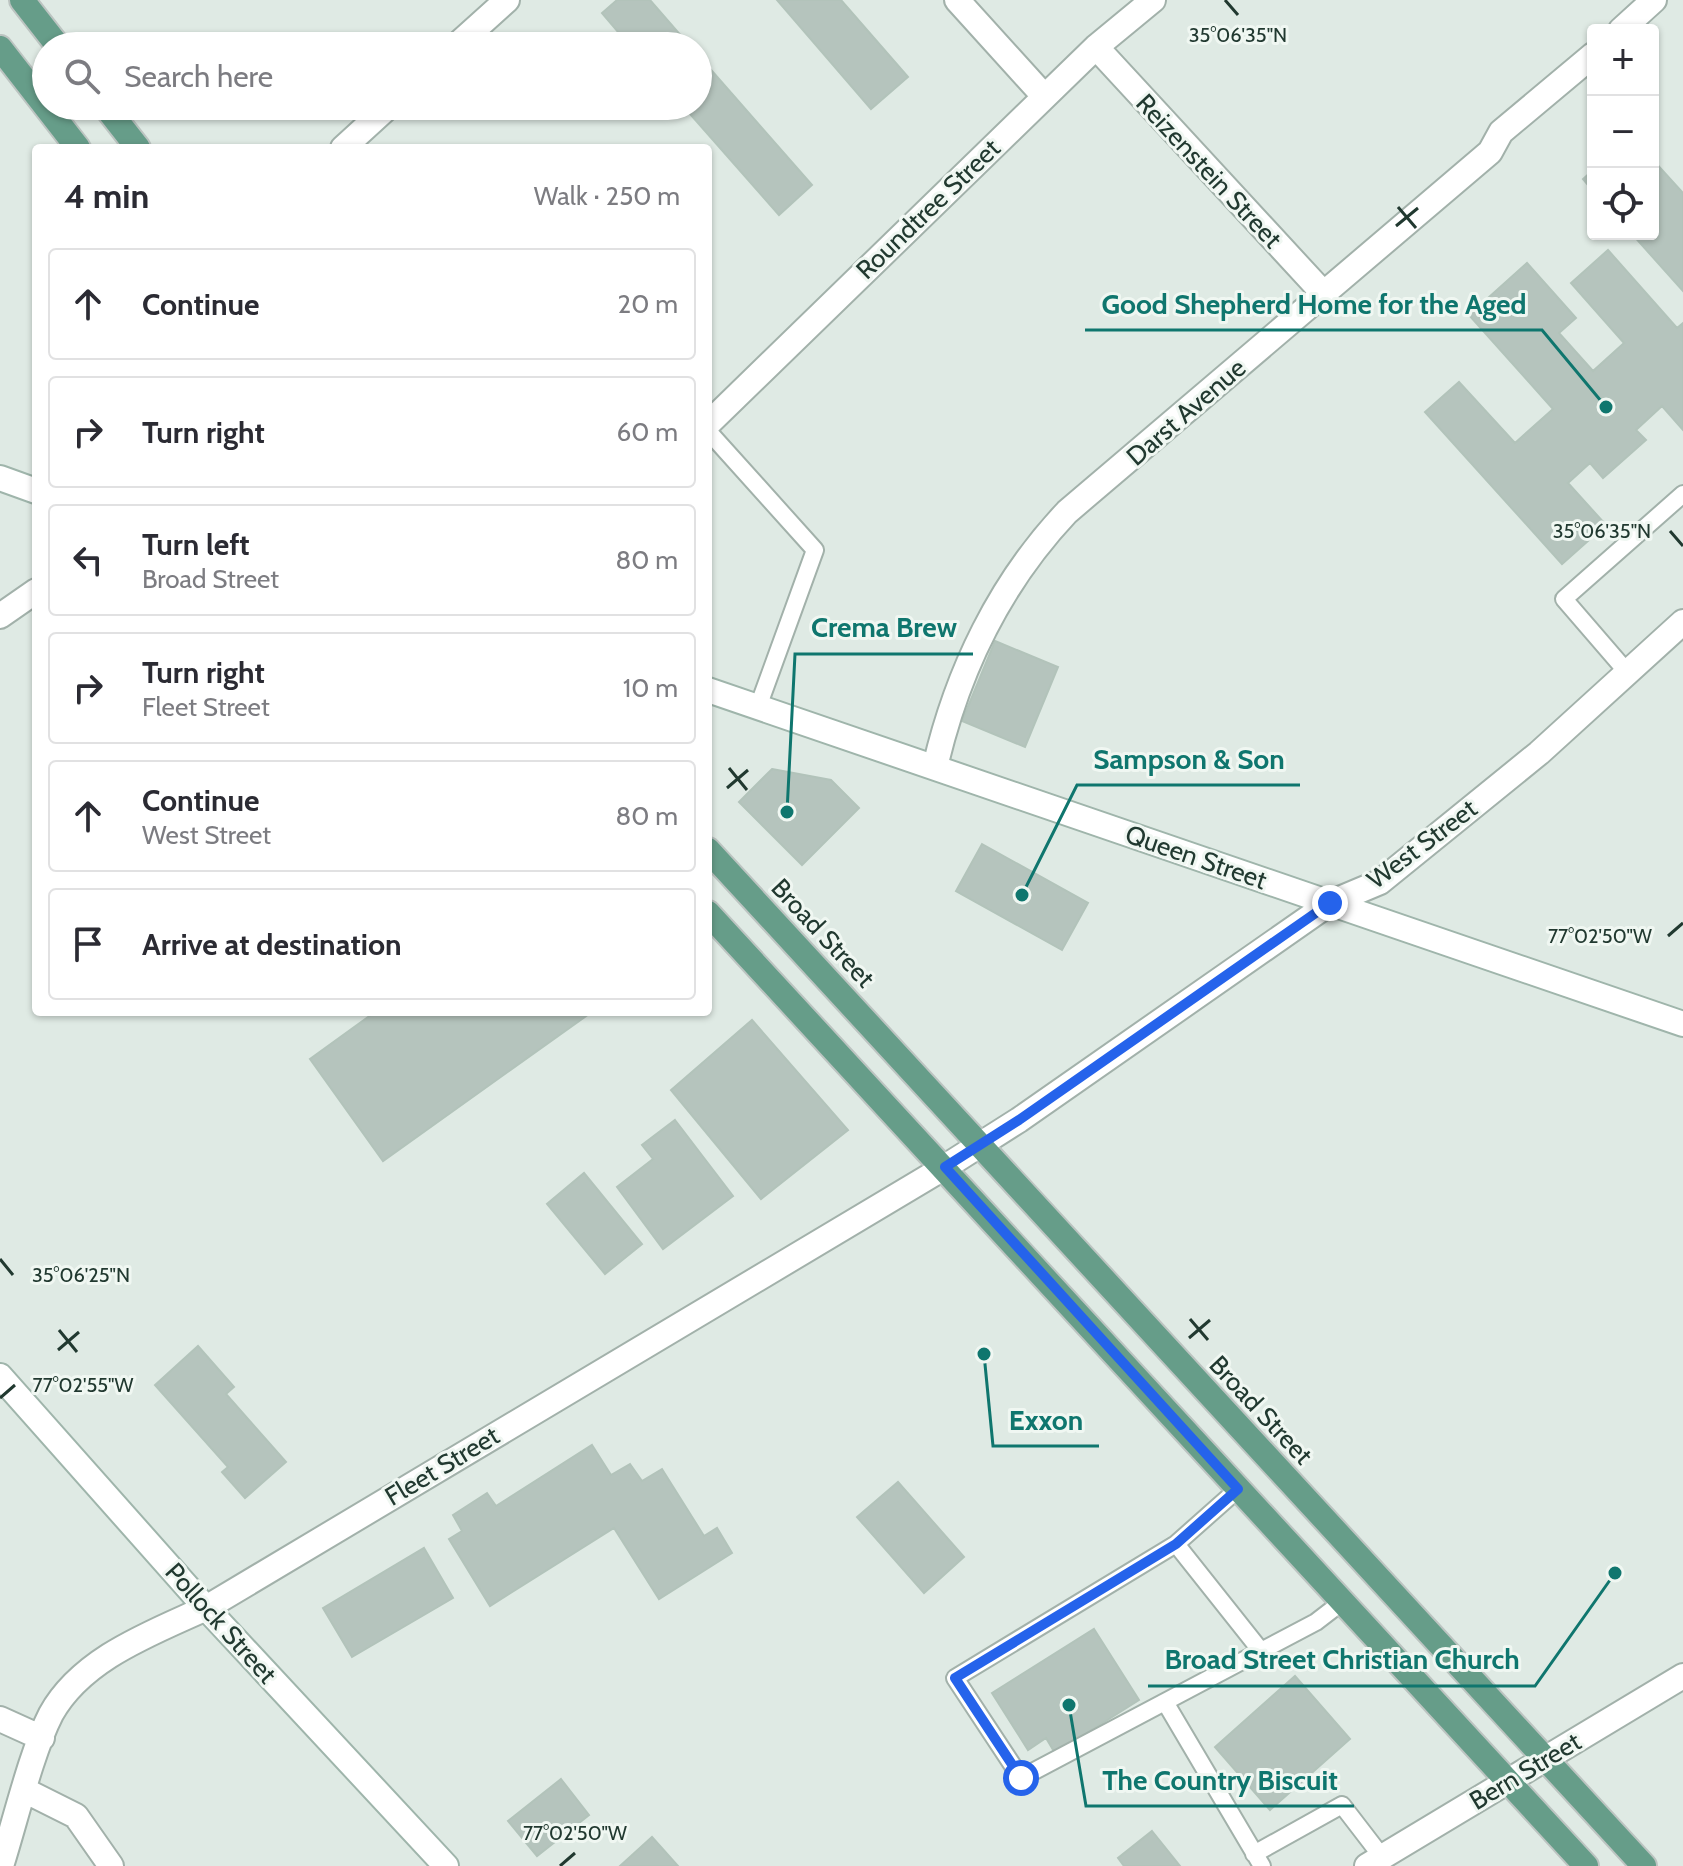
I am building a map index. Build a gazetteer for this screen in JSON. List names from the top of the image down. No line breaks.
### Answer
{"streets":{"main road":["Broad Street"],"street":["Reizenstein Street","Roundtree Street","Darst Avenue","West Street","Queen Street","Fleet Street","Pollock Street","Bern Street"]},"crossings":[["Reizenstein Street","Roundtree Street"],["Reizenstein Street","Darst Avenue"],["Darst Avenue","Queen Street"],["West Street","Queen Street"],["West Street","Broad Street"],["West Street","Fleet Street"],["Broad Street","Fleet Street"],["Broad Street","Bern Street"],["Fleet Street","Pollock Street"]],"places":["Good Shepherd Home for the Aged","Crema Brew","Sampson & Son","Exxon","Broad Street Christian Church","The Country Biscuit"],"page":{"map_buttons":["+","−"],"search":"Search here","heading":["4 min","Walk · 250 m"],"list":[["Continue","20 m"],["Turn right","60 m"],["Turn left","Broad Street","80 m"],["Turn right","Fleet Street","10 m"],["Continue","West Street","80 m"],"Arrive at destination"]},"coordinates":["35°06'35\"N","77°02'50\"W","35°06'25\"N","77°02'55\"W"]}
